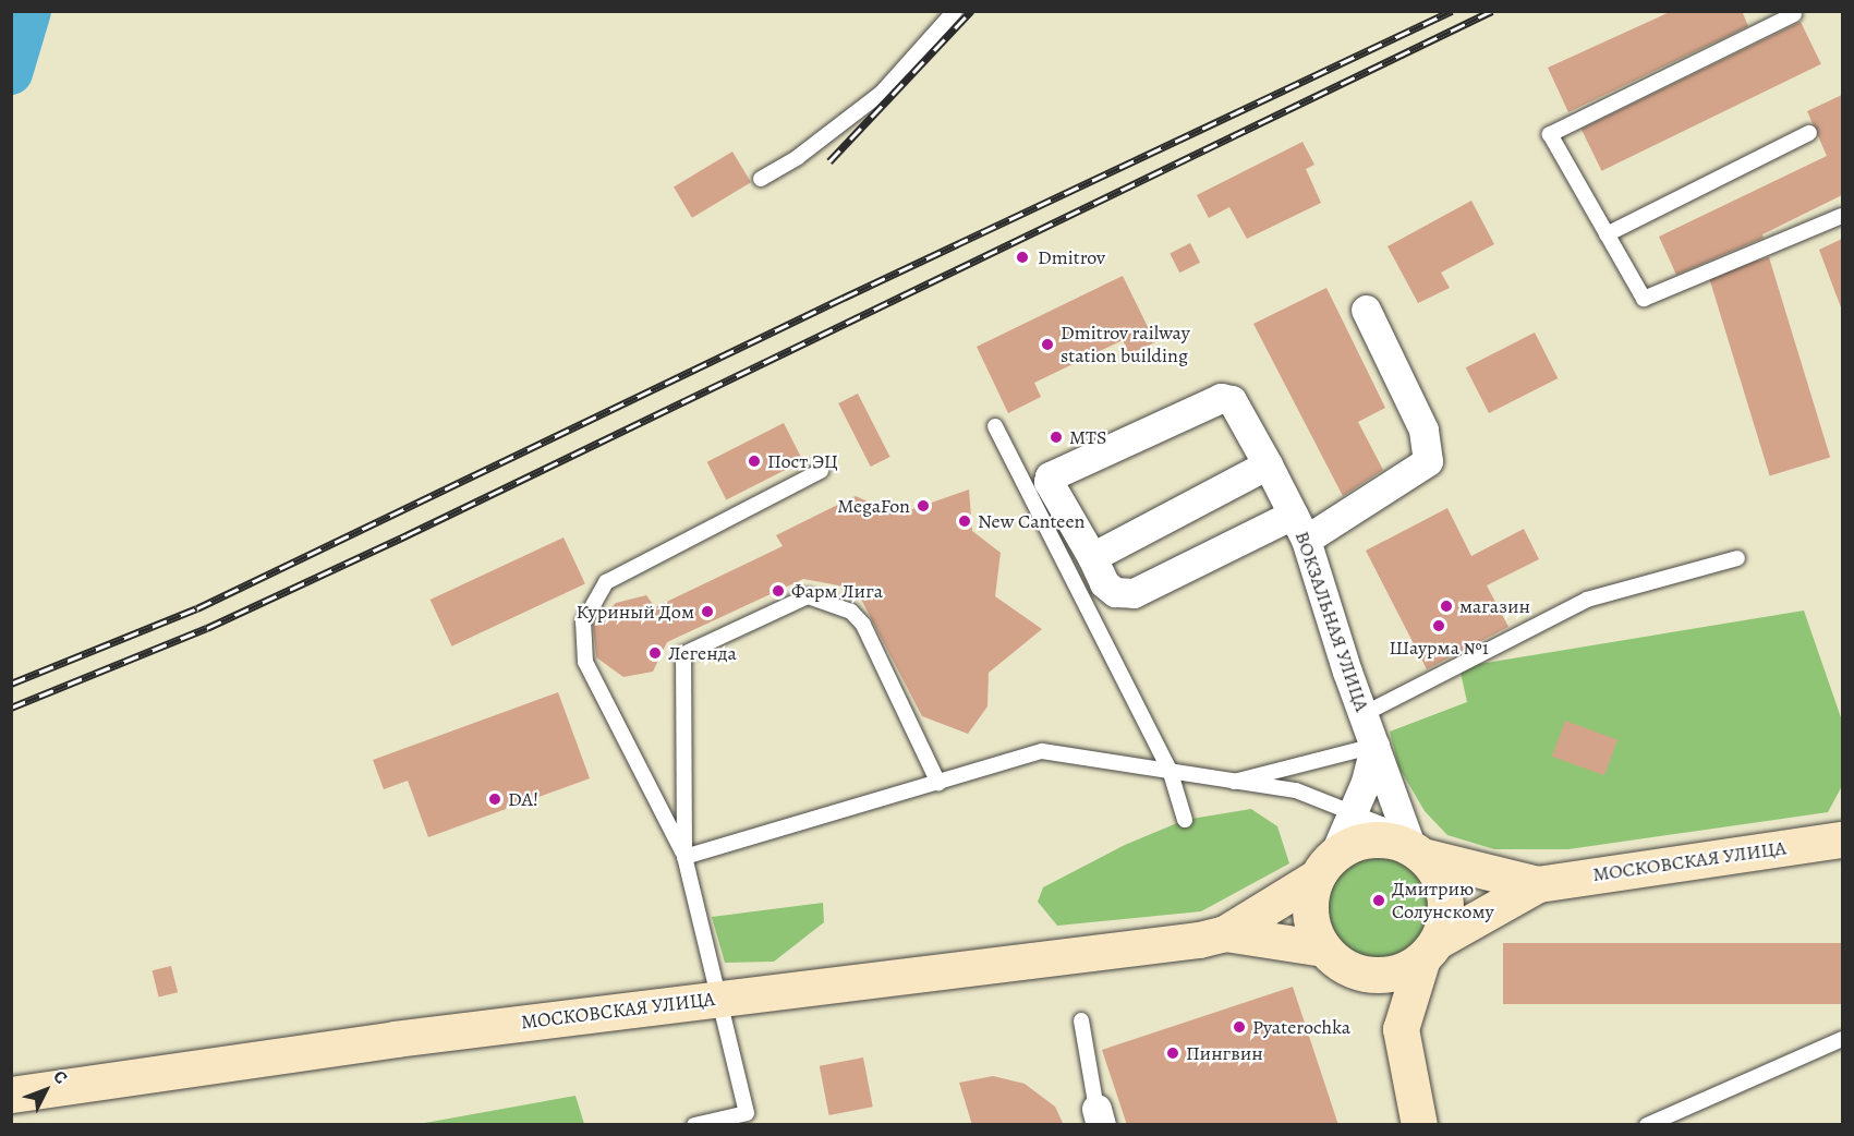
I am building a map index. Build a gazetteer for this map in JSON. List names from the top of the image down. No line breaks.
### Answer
{"streets":{"main road":["МОСКОВСКАЯ УЛИЦА"],"street":["ВОКЗАЛЬНАЯ УЛИЦА"]},"crossings":[["ВОКЗАЛЬНАЯ УЛИЦА","МОСКОВСКАЯ УЛИЦА"]],"places":["Dmitrov","Dmitrov railway station building","MTS","Пост ЭЦ","MegaFon","New Canteen","Фарм Лига","магазин","Куриный Дом","Шаурма №1","Легенда","DA!","Дмитрию Солунскому","Pyaterochka","Пингвин"],"north":"top right"}
